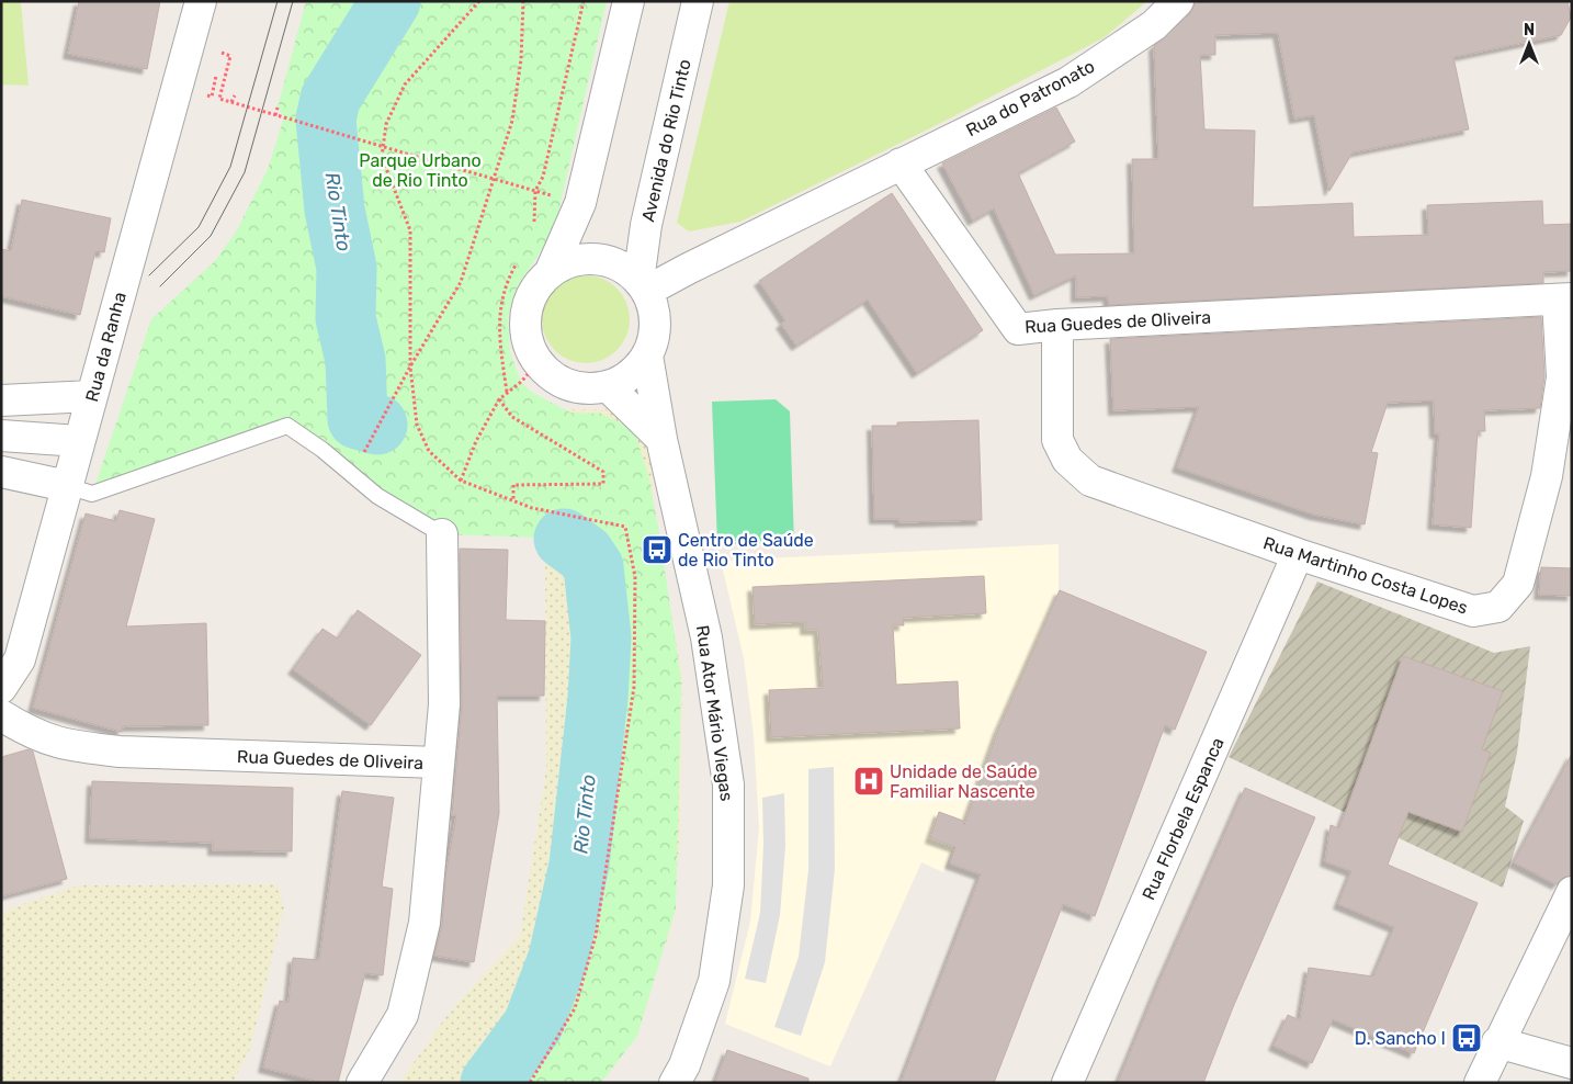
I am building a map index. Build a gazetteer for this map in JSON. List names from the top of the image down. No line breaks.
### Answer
{"streets":{"street":["Rua do Patronato","Avenida do Rio Tinto","Rua Guedes de Oliveira","Rua da Ranha","Rua Martinho Costa Lopes","Rua Ator Mário Viegas","Rua Florbela Espanca"]},"crossings":[["Rua do Patronato","Rua Guedes de Oliveira"],["Avenida do Rio Tinto","Rua Ator Mário Viegas"],["Rua Guedes de Oliveira","Rua Martinho Costa Lopes"],["Rua Martinho Costa Lopes","Rua Florbela Espanca"]],"water":["Rio Tinto"],"parks":["Parque Urbano de Rio Tinto"],"places":{"bus stop":["Centro de Saúde de Rio Tinto","D. Sancho I"],"hospital":["Unidade de Saúde Familiar Nascente"]},"north":"top"}
